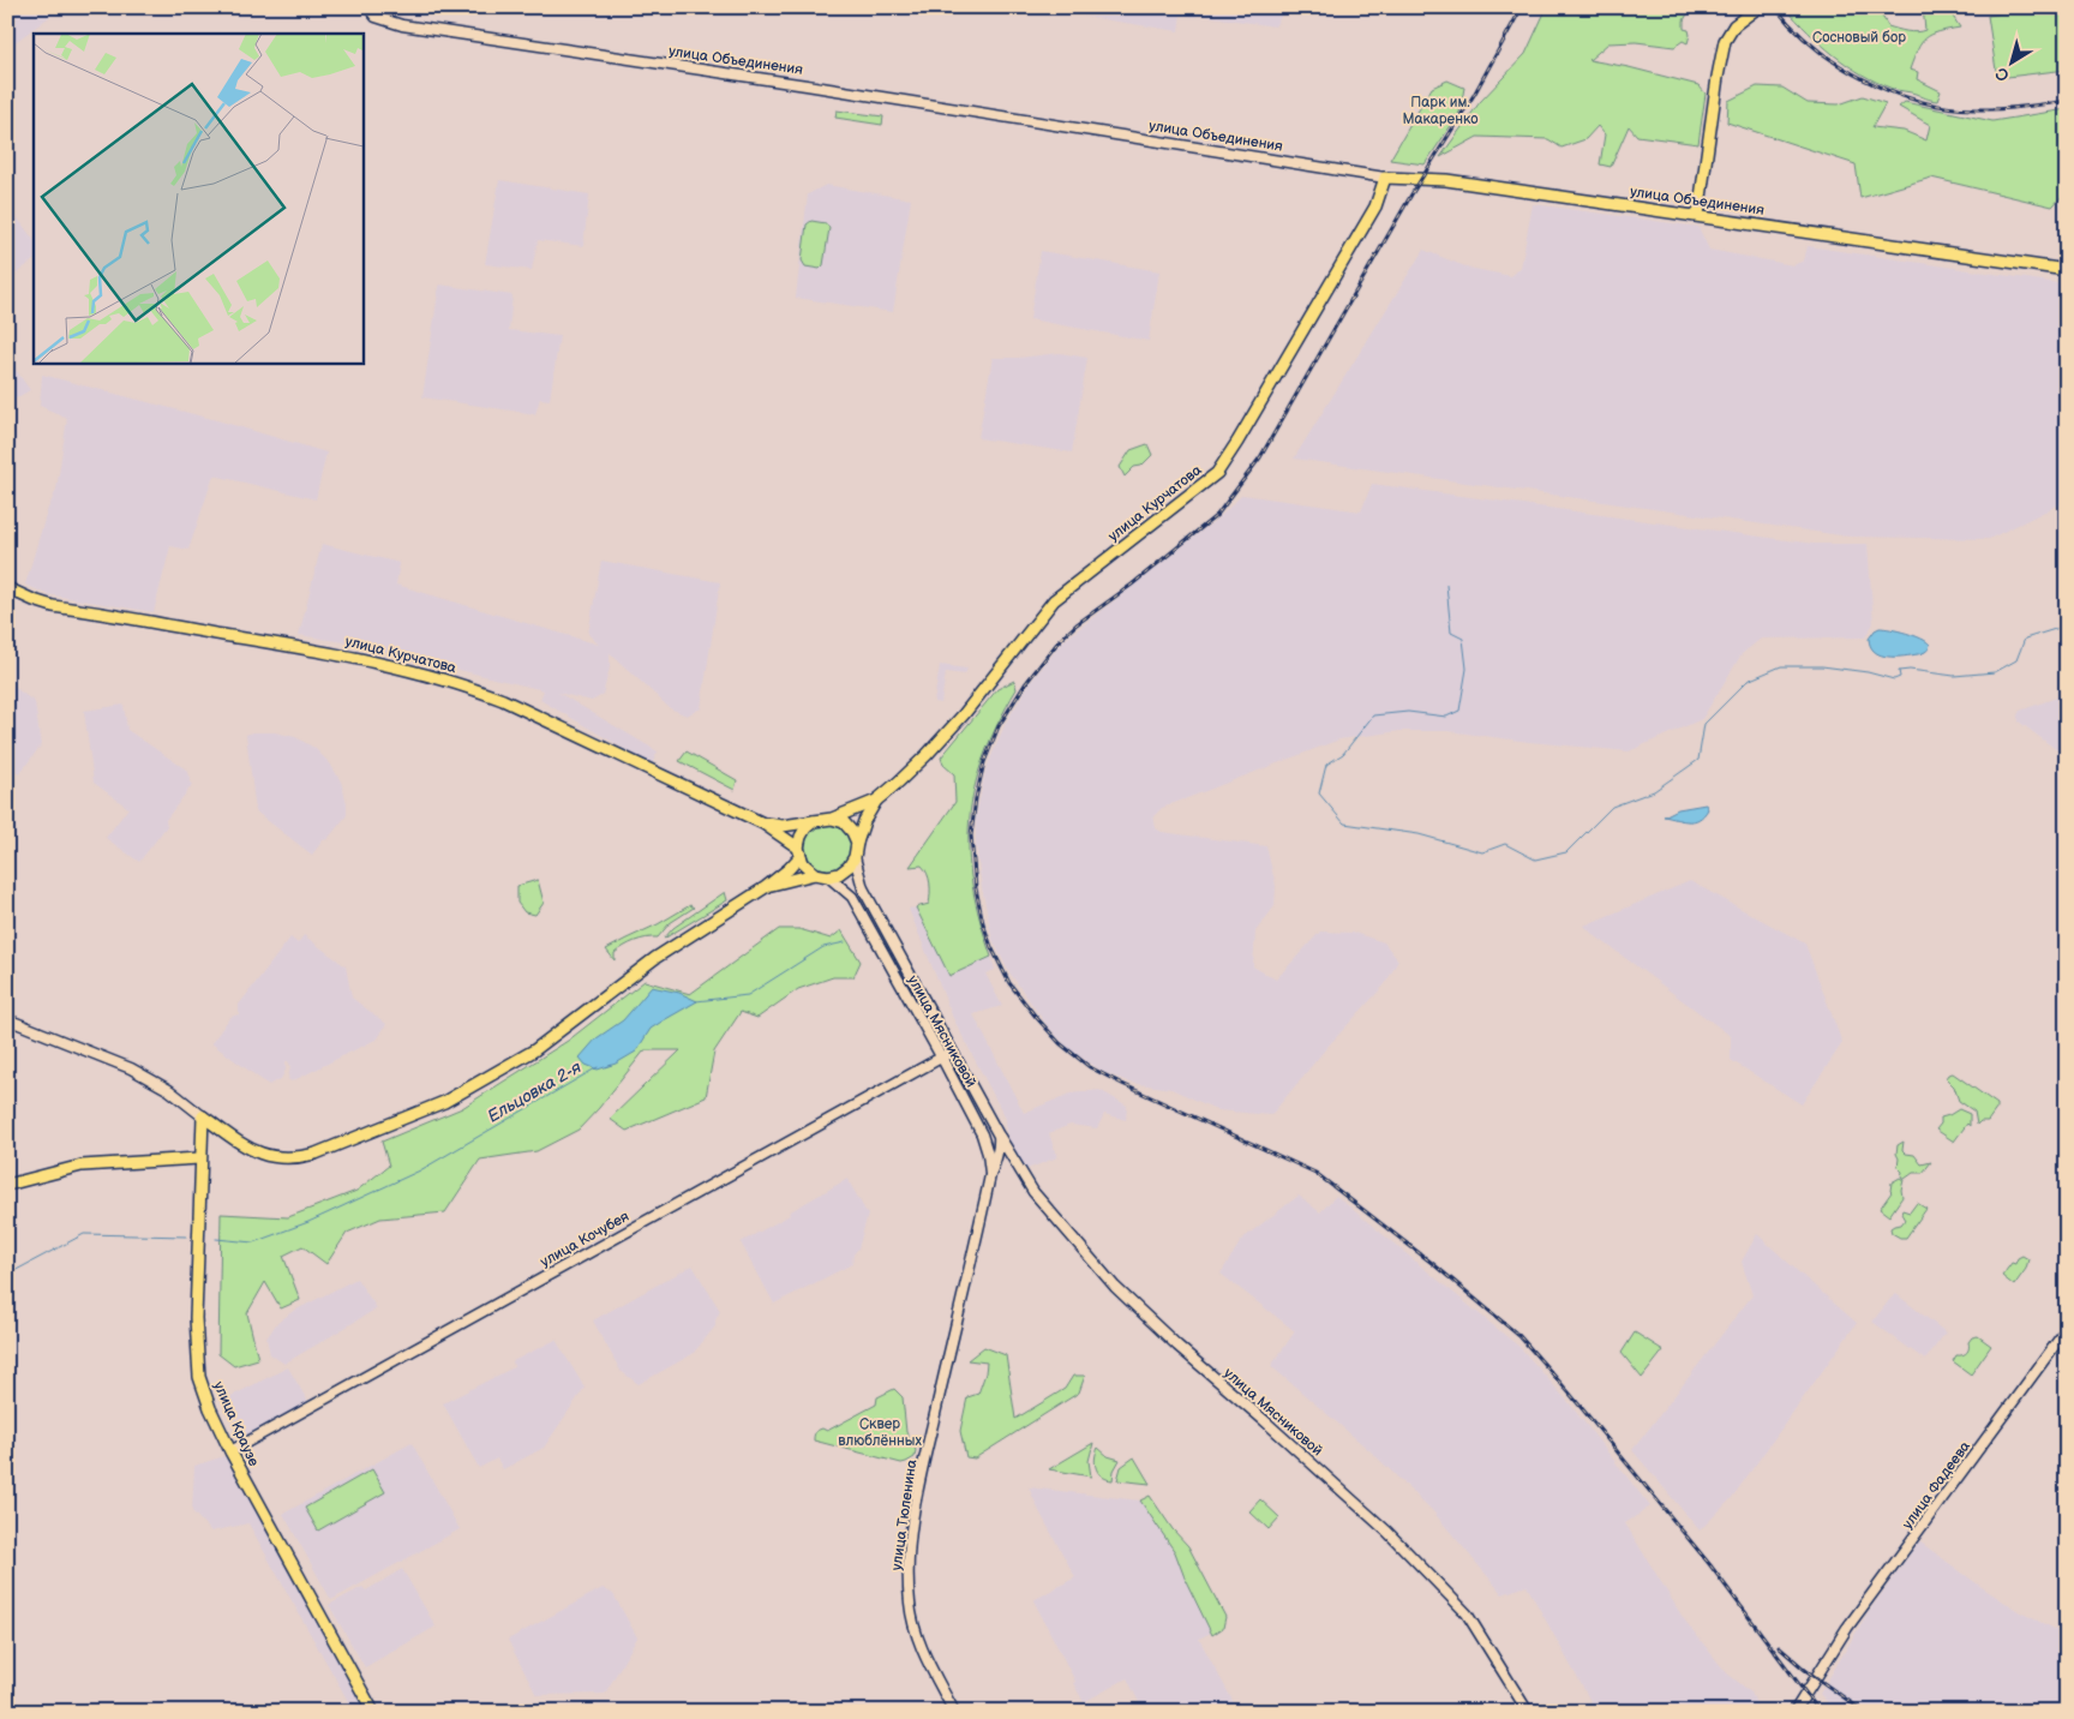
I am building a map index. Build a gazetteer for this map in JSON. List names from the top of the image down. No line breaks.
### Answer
{"streets":{"main road":["улица Объединения","улица Курчатова","улица Краузе"],"street":["улица Мясниковой","улица Кочубея","улица Фадеева","улица Тюленина"]},"crossings":[["улица Объединения","улица Курчатова"],["улица Курчатова","улица Мясниковой"],["улица Мясниковой","улица Кочубея"],["улица Мясниковой","улица Тюленина"],["улица Кочубея","улица Краузе"]],"water":["Ельцовка 2-я"],"parks":["Сосновый бор","Парк им. Макаренко","Сквер влюблённых"],"north":"bottom left"}
